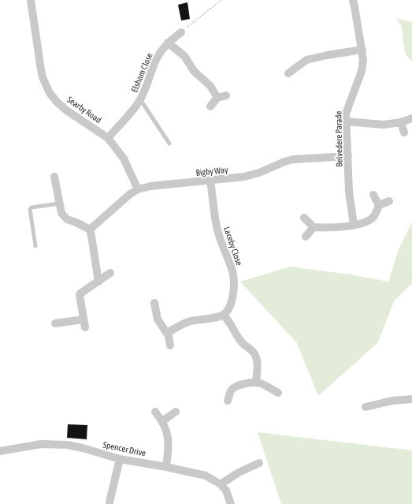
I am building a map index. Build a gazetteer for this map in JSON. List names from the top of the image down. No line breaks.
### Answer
{"streets":{"street":["Elsham Close","Searby Road","Belvedere Parade","Bigby Way","Laceby Close","Spencer Drive"]},"crossings":[["Elsham Close","Searby Road"],["Searby Road","Bigby Way"],["Belvedere Parade","Bigby Way"],["Bigby Way","Laceby Close"]]}
